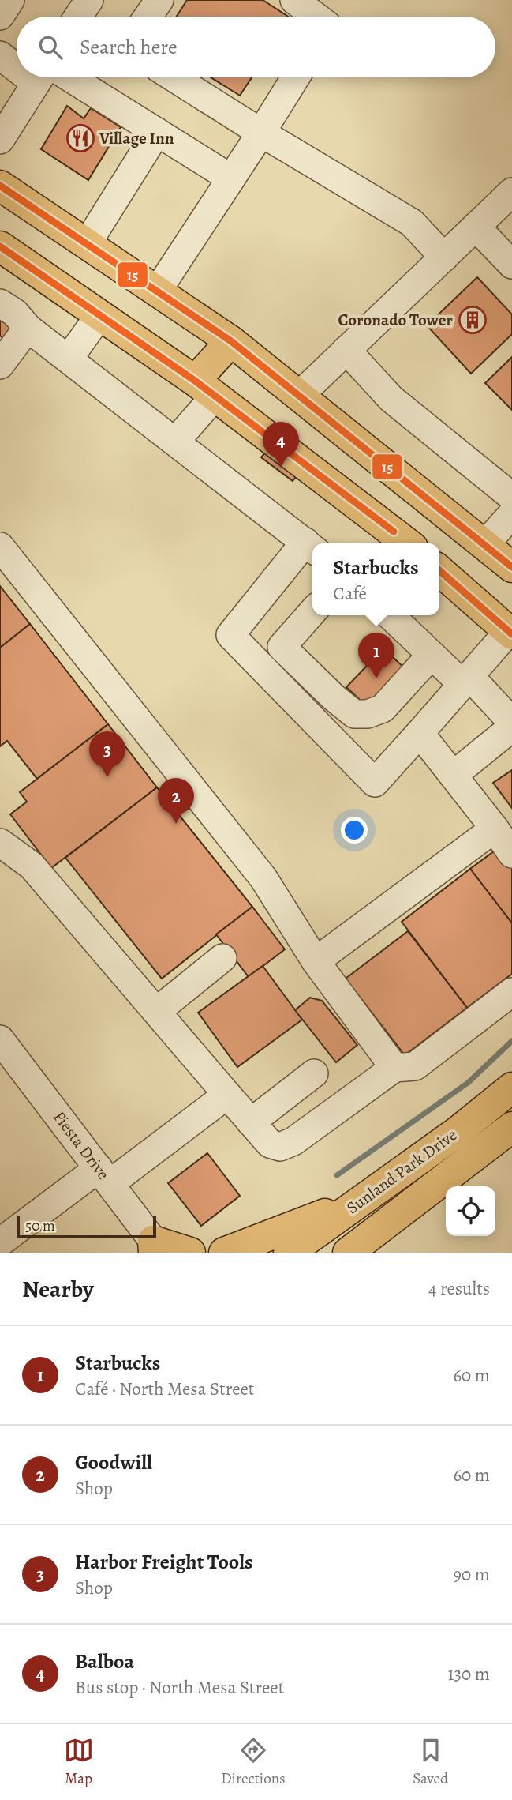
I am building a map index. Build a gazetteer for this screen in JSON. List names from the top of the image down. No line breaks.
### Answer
{"streets":{"main road":["Sunland Park Drive"],"street":["Fiesta Drive"]},"places":{"restaurant":["Village Inn"],"building":["Coronado Tower"]},"lines":["transit line 15"],"scale_bar":"50 m","page":{"search":"Search here","pins":["4","1","3","2"],"popup":["Starbucks","Café"],"scale":"50 m","heading":["Nearby","4 results"],"list":[{"mark":"1","name":"Starbucks","note":"Café · North Mesa Street","value":"60 m"},{"mark":"2","name":"Goodwill","note":"Shop","value":"60 m"},{"mark":"3","name":"Harbor Freight Tools","note":"Shop","value":"90 m"},{"mark":"4","name":"Balboa","note":"Bus stop · North Mesa Street","value":"130 m"}],"nav":["Map","Directions","Saved"]}}
